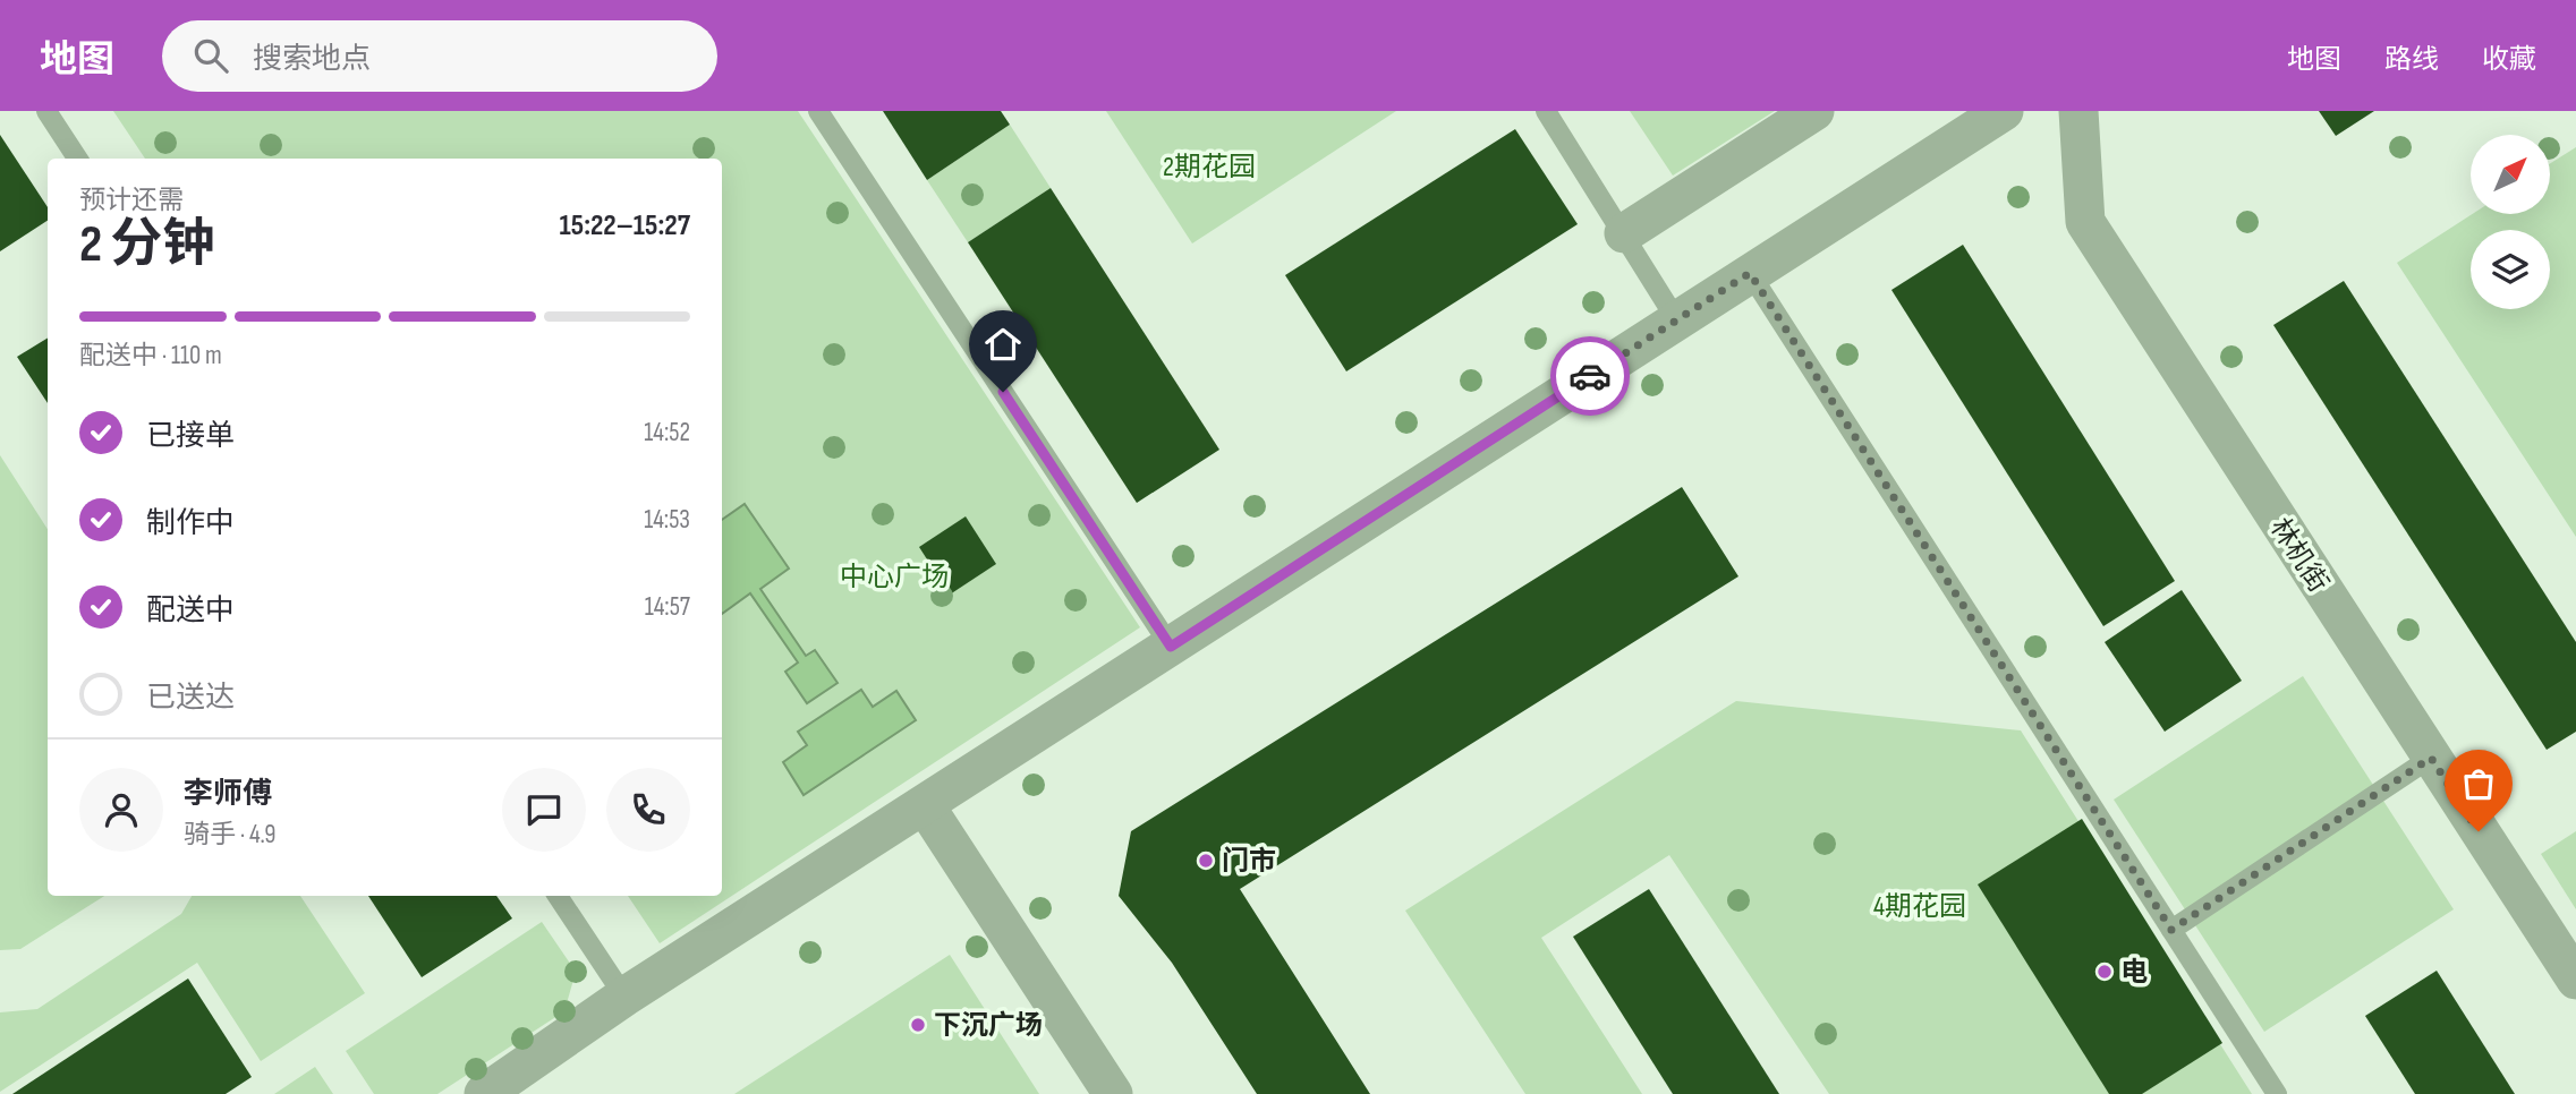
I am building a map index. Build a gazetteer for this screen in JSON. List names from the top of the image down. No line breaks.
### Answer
{"streets":{"street":["林机街"]},"parks":["2期花园","中心广场","4期花园"],"places":["门市","电","下沉广场"],"north":"top right","page":{"header":"地图","search":"搜索地点","nav":["地图","路线","收藏"],"heading":["2 分钟","预计还需","15:22–15:27"],"panel":["李师傅","骑手 · 4.9"],"bar":"配送中 · 110 m","list":[["已接单","14:52"],["制作中","14:53"],["配送中","14:57"],"已送达"]}}
